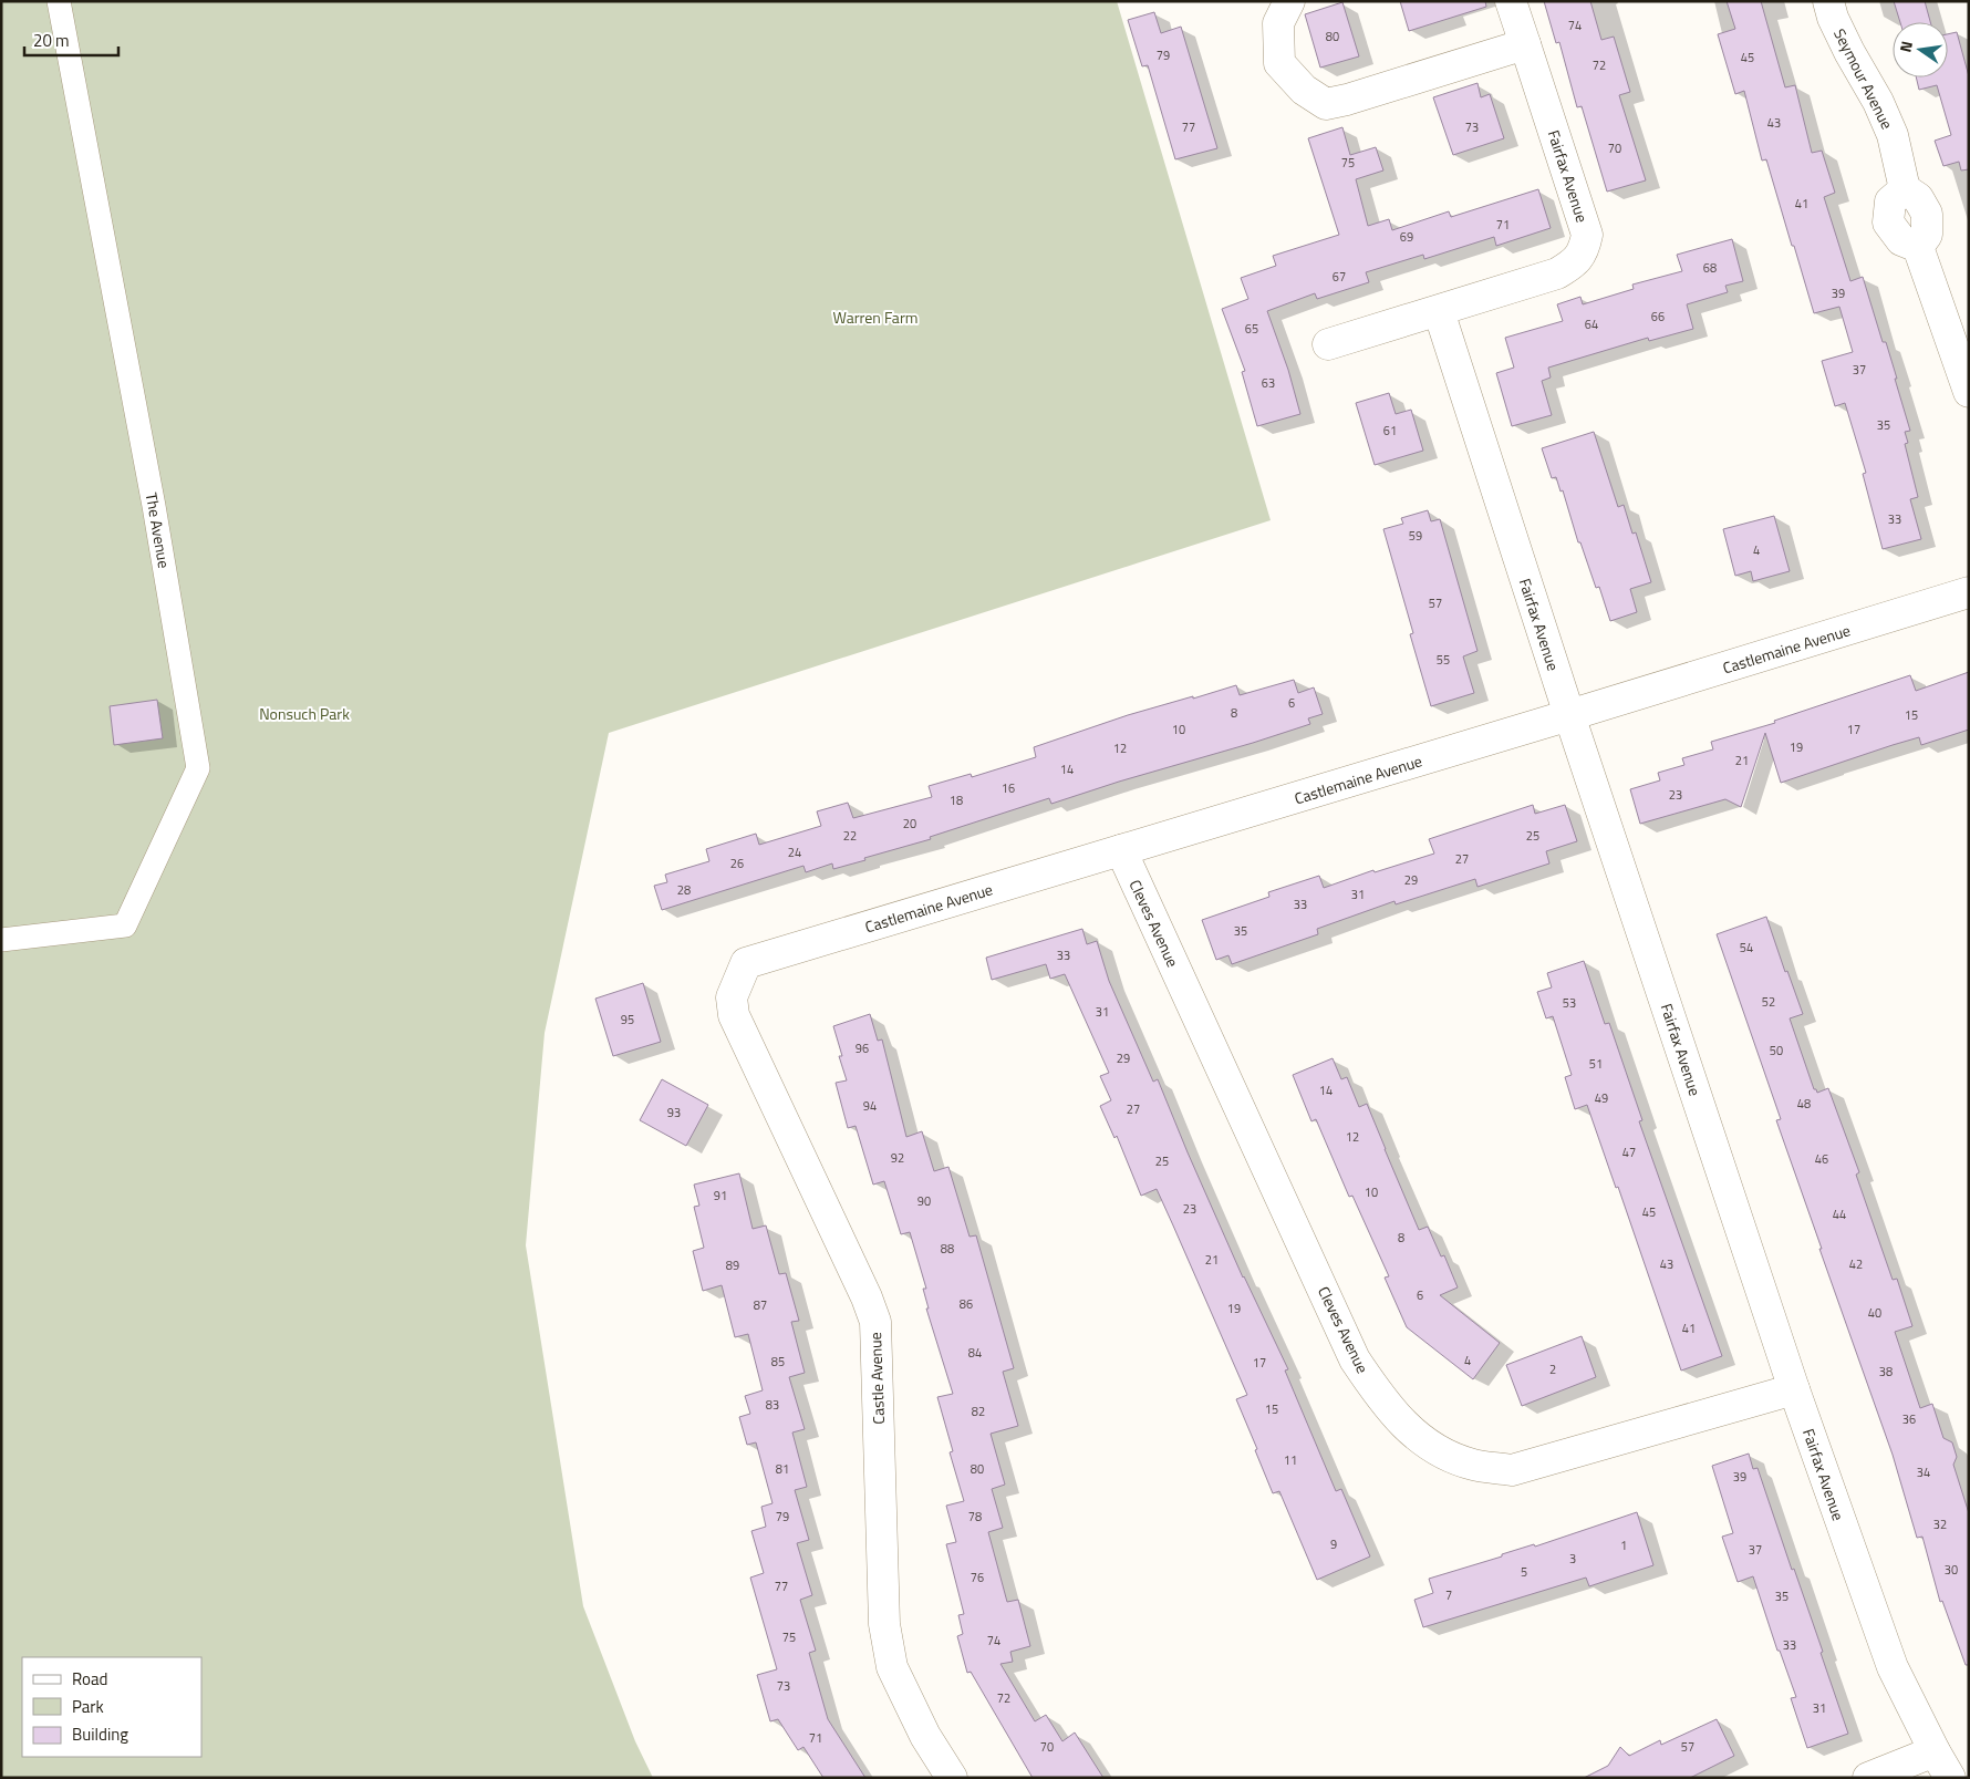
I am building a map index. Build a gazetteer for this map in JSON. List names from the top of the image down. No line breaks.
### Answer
{"streets":{"street":["Seymour Avenue","Fairfax Avenue","The Avenue","Castlemaine Avenue","Cleves Avenue","Castle Avenue"]},"crossings":[["Fairfax Avenue","Castlemaine Avenue"],["Fairfax Avenue","Cleves Avenue"],["Castlemaine Avenue","Cleves Avenue"],["Castlemaine Avenue","Castle Avenue"]],"parks":["Warren Farm","Nonsuch Park"],"house_numbers":["74","80","79","45","72","43","77","73","70","75","41","71","69","68","67","39","66","64","65","37","63","35","61","33","59","4","57","55","6","8","15","10","17","19","12","21","14","16","23","18","20","22","25","24","27","26","29","28","31","33","35","54","33","52","53","31","95","96","50","29","51","14","49","48","94","27","93","12","47","92","46","25","10","91","90","23","45","44","8","88","21","43","42","89","6","86","87","19","40","41","84","4","85","17","2","38","83","15","82","36","11","81","80","34","39","79","78","32","9","1","37","3","30","5","76","77","7","35","75","74","33","73","72","31","71","70","57"],"legend":["Road","Park","Building"],"scale_bar":"20 m","north":"left"}
